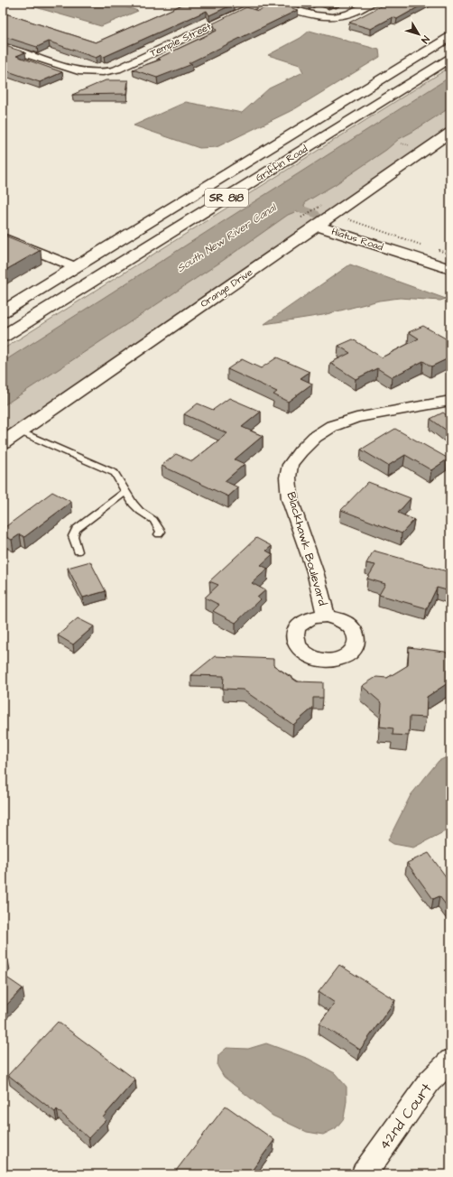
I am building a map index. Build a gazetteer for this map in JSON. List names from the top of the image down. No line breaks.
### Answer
{"streets":{"main road":["Griffin Road","SR 818","Hiatus Road","Orange Drive"],"street":["Temple Street","Blackhawk Boulevard","42nd Court"]},"crossings":[["Hiatus Road","Orange Drive"]],"water":["South New River Canal"],"north":"bottom right"}
